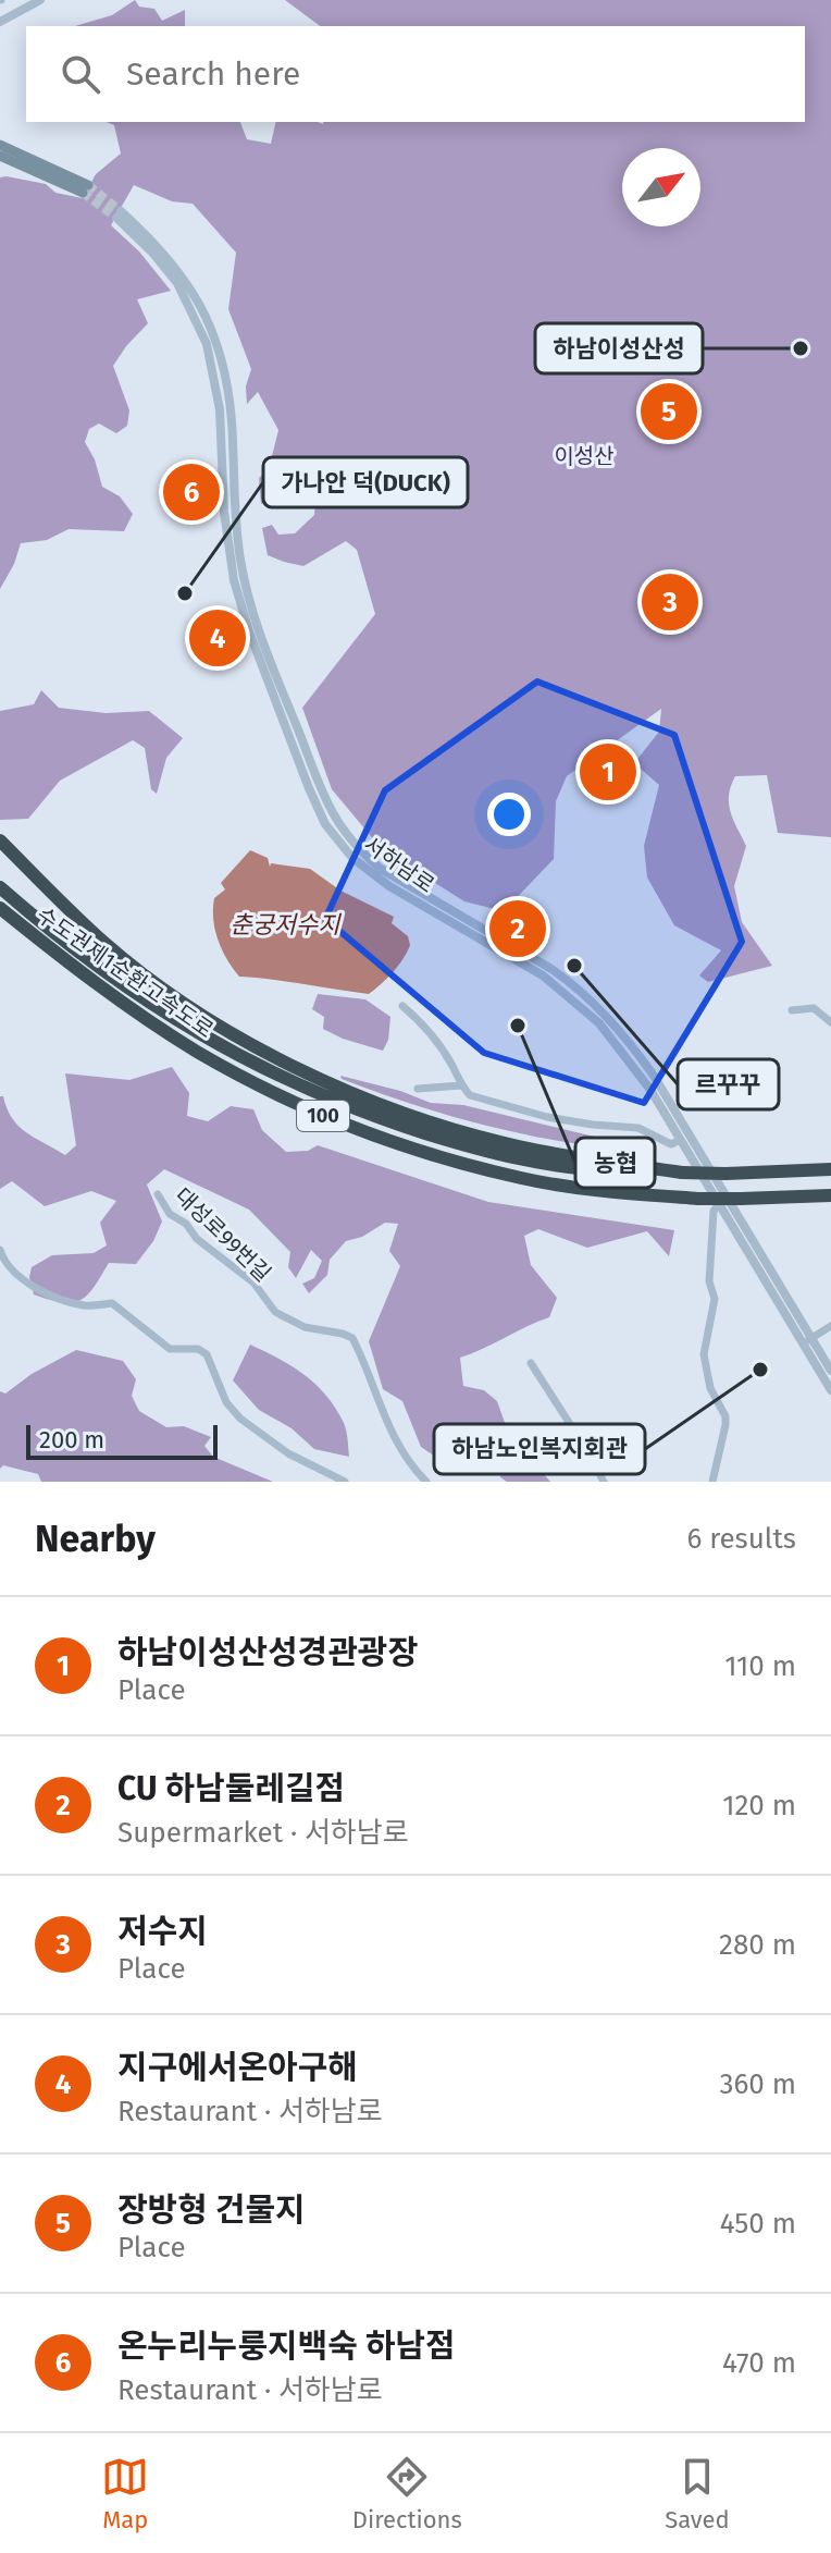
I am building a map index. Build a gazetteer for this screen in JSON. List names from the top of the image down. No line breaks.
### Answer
{"streets":{"highway":["수도권제1순환고속도로","100"],"street":["서하남로","대성로99번길"]},"crossings":[["서하남로","수도권제1순환고속도로"]],"water":["춘궁저수지"],"parks":["이성산"],"places":["하남이성산성","가나안 덕(DUCK)","르꾸꾸","농협","하남노인복지회관"],"scale_bar":"200 m","north":"top right","page":{"search":"Search here","pins":["5","6","3","4","1","2"],"scale":"200 m","heading":["Nearby","6 results"],"list":[{"mark":"1","name":"하남이성산성경관광장","note":"Place","value":"110 m"},{"mark":"2","name":"CU 하남둘레길점","note":"Supermarket · 서하남로","value":"120 m"},{"mark":"3","name":"저수지","note":"Place","value":"280 m"},{"mark":"4","name":"지구에서온아구해","note":"Restaurant · 서하남로","value":"360 m"},{"mark":"5","name":"장방형 건물지","note":"Place","value":"450 m"},{"mark":"6","name":"온누리누룽지백숙 하남점","note":"Restaurant · 서하남로","value":"470 m"}],"nav":["Map","Directions","Saved"]}}
